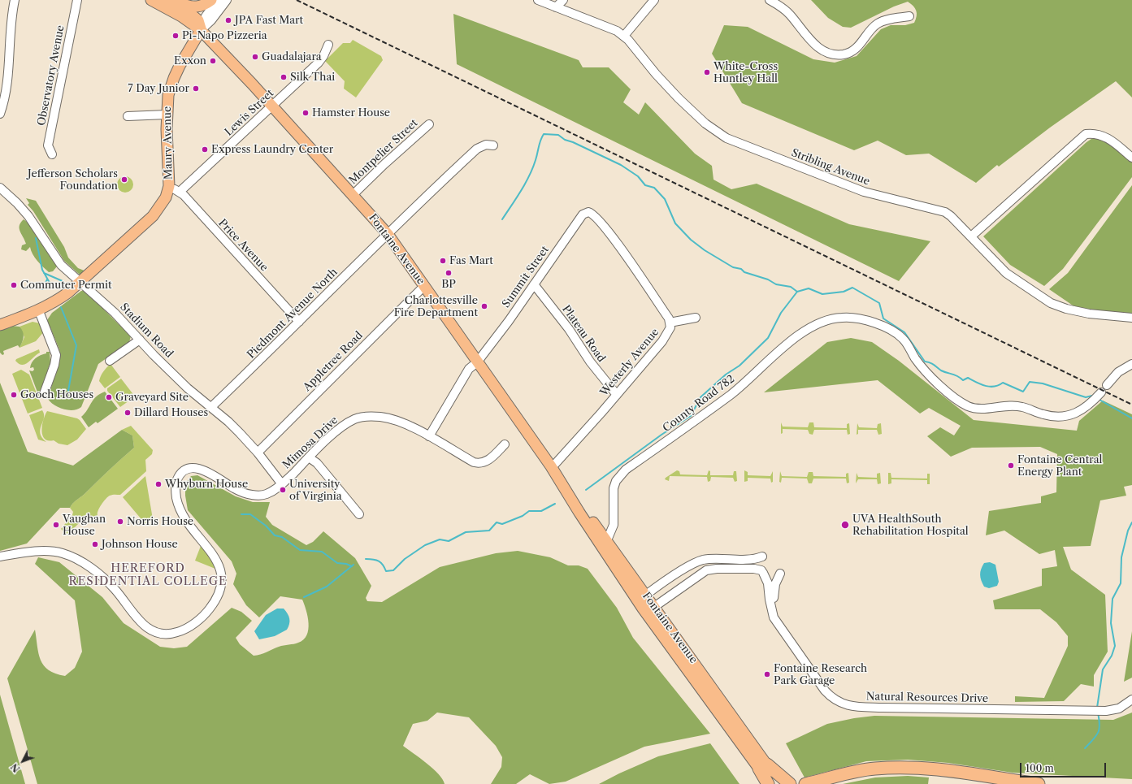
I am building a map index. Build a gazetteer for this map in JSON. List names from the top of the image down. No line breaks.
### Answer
{"streets":{"main road":["Maury Avenue","Fontaine Avenue"],"street":["Observatory Avenue","Lewis Street","Montpelier Street","Stribling Avenue","Price Avenue","Summit Street","Piedmont Avenue North","Stadium Road","Plateau Road","Appletree Road","Westerly Avenue","County Road 782","Mimosa Drive","Natural Resources Drive"]},"crossings":[["Lewis Street","Price Avenue"],["Lewis Street","Fontaine Avenue"],["Maury Avenue","Price Avenue"],["Maury Avenue","Fontaine Avenue"],["Maury Avenue","Stadium Road"],["Montpelier Street","Fontaine Avenue"],["Price Avenue","Piedmont Avenue North"],["Fontaine Avenue","Summit Street"],["Fontaine Avenue","Piedmont Avenue North"],["Fontaine Avenue","Appletree Road"],["Fontaine Avenue","Westerly Avenue"],["Fontaine Avenue","County Road 782"],["Fontaine Avenue","Natural Resources Drive"],["Summit Street","Plateau Road"],["Summit Street","Westerly Avenue"],["Piedmont Avenue North","Stadium Road"],["Stadium Road","Appletree Road"],["Stadium Road","Mimosa Drive"],["Plateau Road","Westerly Avenue"]],"districts":["HEREFORD RESIDENTIAL COLLEGE"],"places":["JPA Fast Mart","Pi-Napo Pizzeria","Guadalajara","Exxon","White-Cross Huntley Hall","Silk Thai","7 Day Junior","Hamster House","Express Laundry Center","Jefferson Scholars Foundation","Fas Mart","BP","Commuter Permit","Charlottesville Fire Department","Gooch Houses","Graveyard Site","Dillard Houses","Fontaine Central Energy Plant","Whyburn House","University of Virginia","Norris House","Vaughan House","UVA HealthSouth Rehabilitation Hospital","Johnson House","Fontaine Research Park Garage"],"scale_bar":"100 m","north":"bottom left"}
